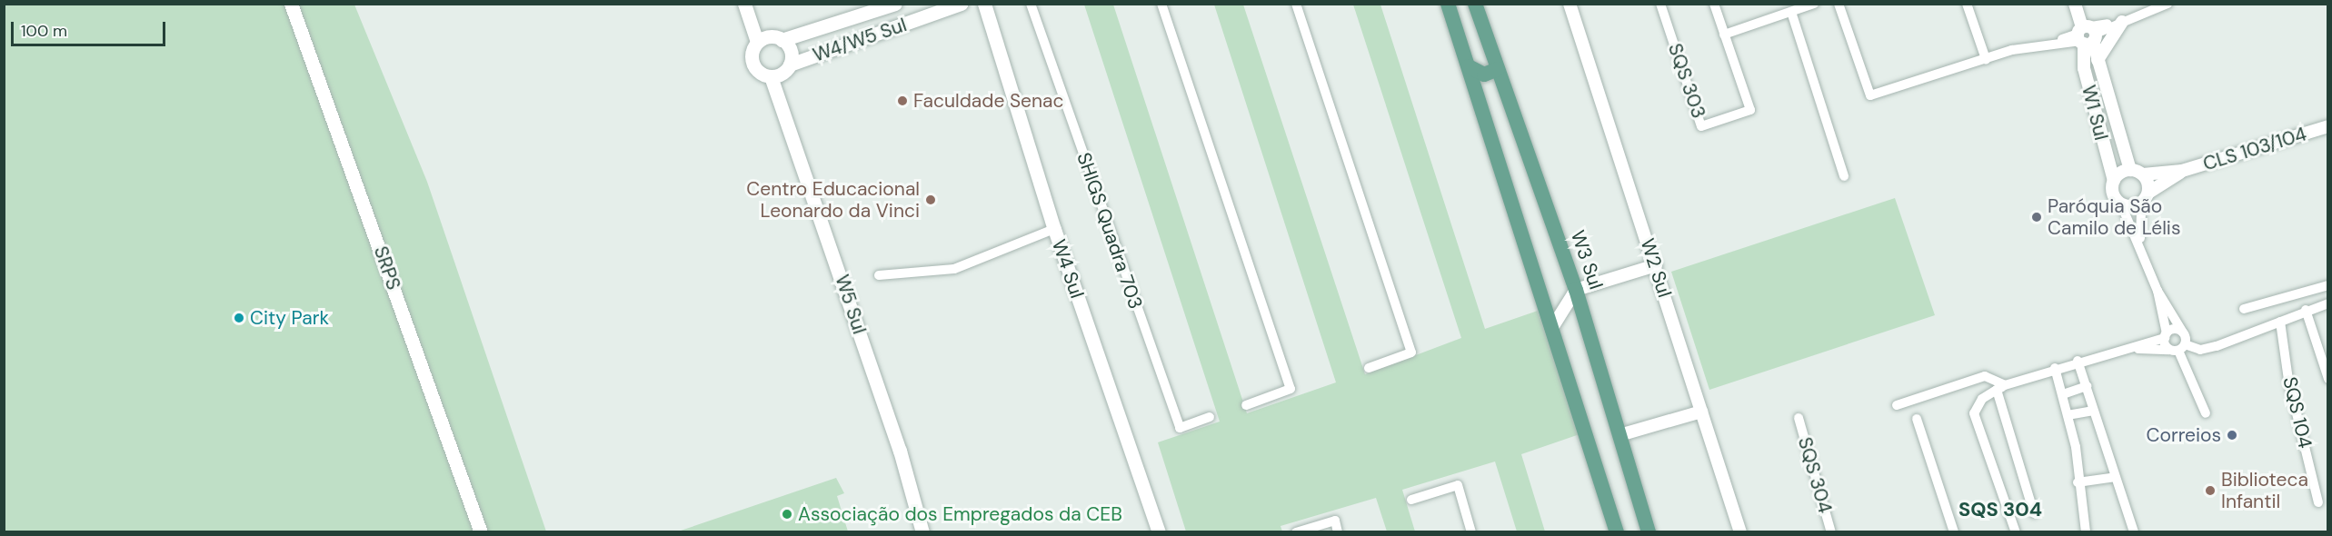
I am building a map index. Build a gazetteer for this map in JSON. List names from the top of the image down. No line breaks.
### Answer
{"streets":{"main road":["W4/W5 Sul","W3 Sul","SRPS","W4 Sul","W5 Sul"],"street":["SQS 303","W1 Sul","CLS 103/104","SHIGS Quadra 703","W2 Sul","SQS 104","SQS 304"]},"crossings":[["W4/W5 Sul","W5 Sul"],["W1 Sul","CLS 103/104"]],"districts":["SQS 304"],"places":["Faculdade Senac","Centro Educacional Leonardo da Vinci","Paróquia São Camilo de Lélis","City Park","Correios","Biblioteca Infantil","Associação dos Empregados da CEB"],"scale_bar":"100 m"}
